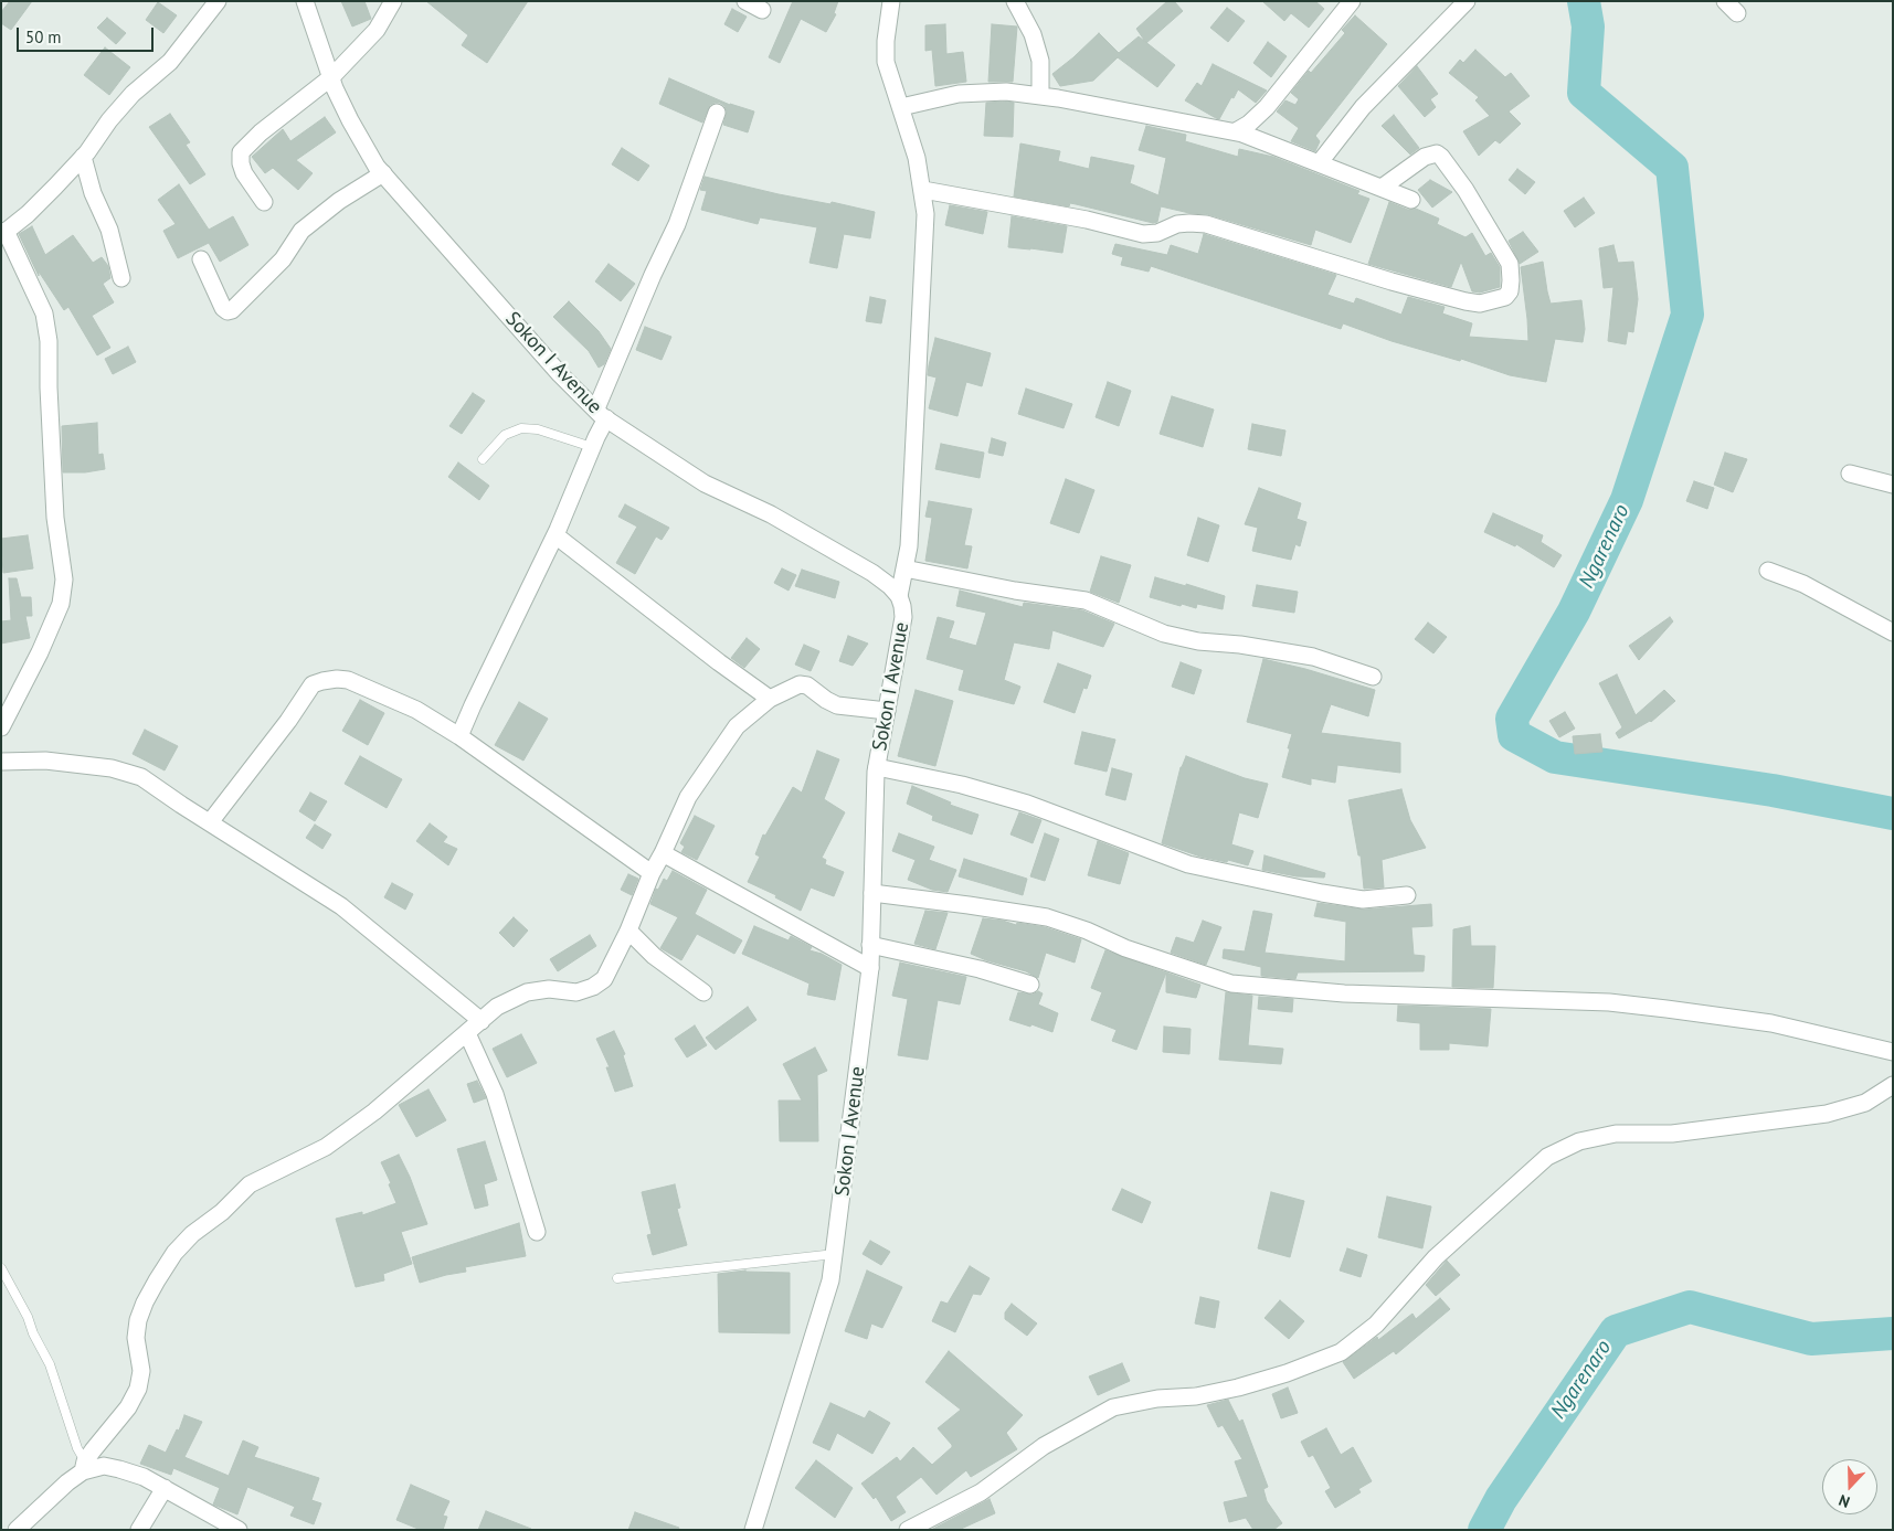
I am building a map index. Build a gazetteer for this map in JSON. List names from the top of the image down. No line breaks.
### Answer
{"streets":{"street":["Sokon I Avenue"]},"water":["Ngarenaro"],"scale_bar":"50 m","north":"bottom"}
